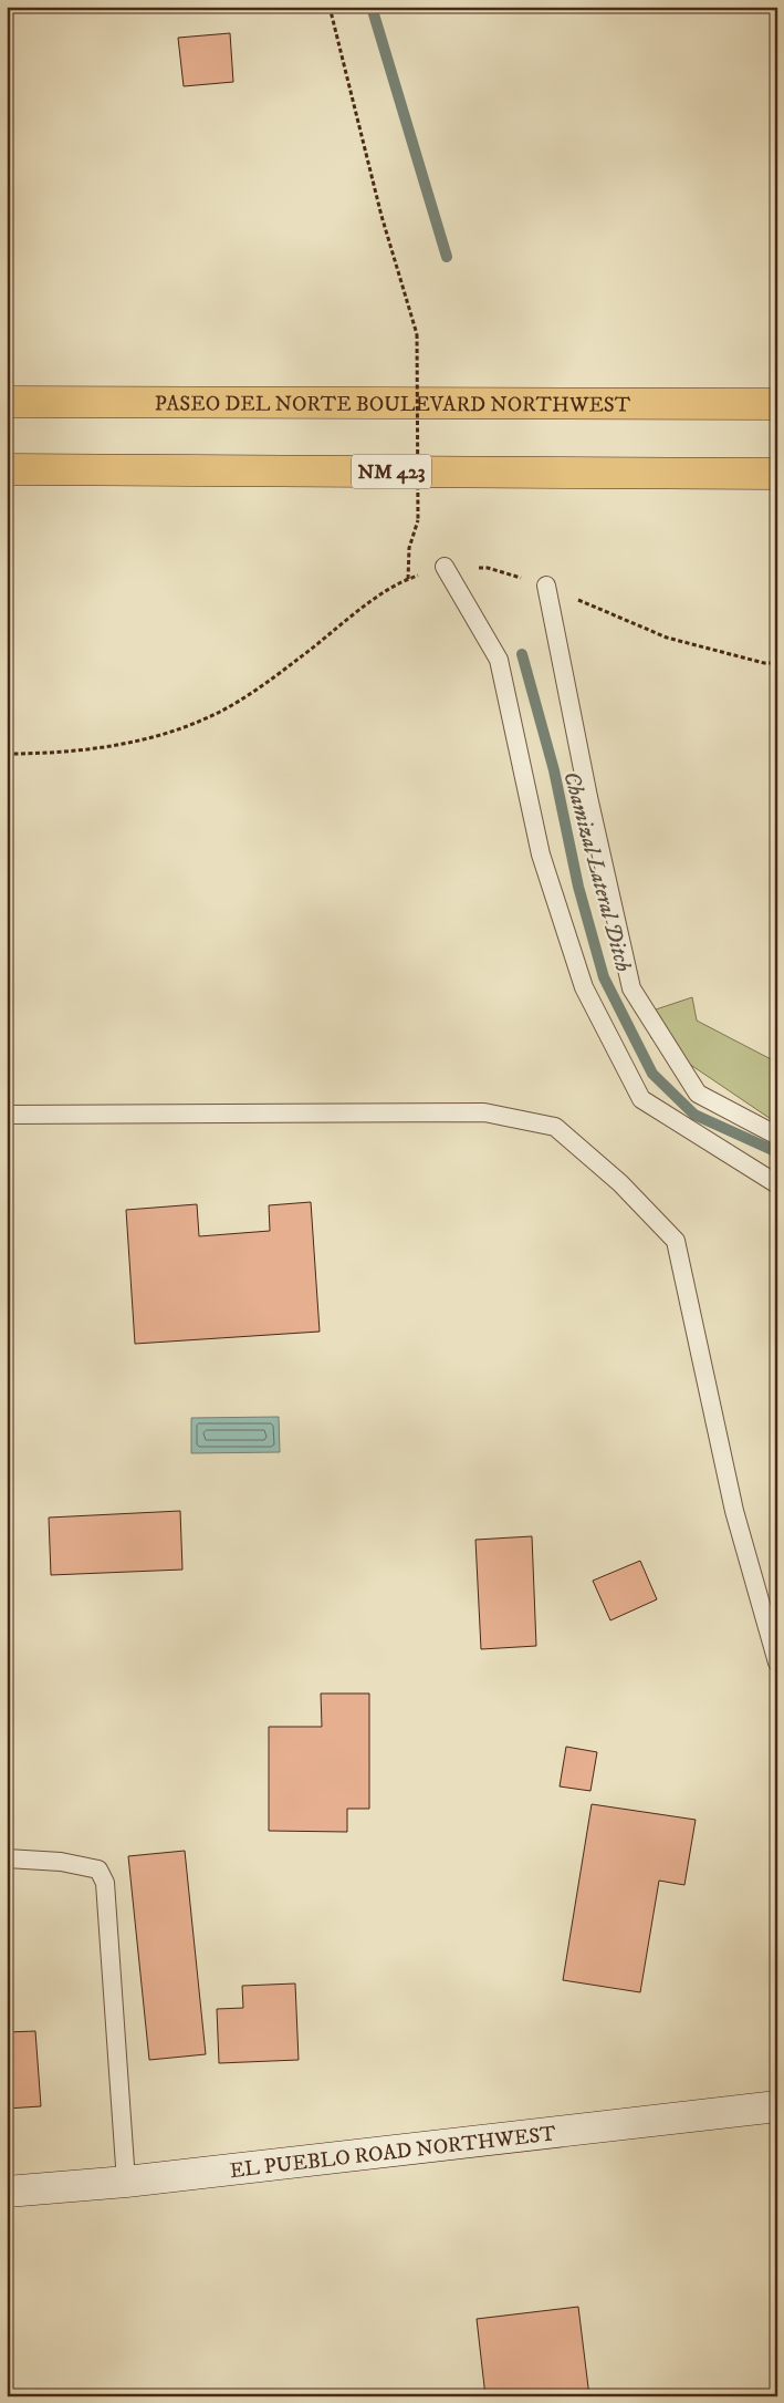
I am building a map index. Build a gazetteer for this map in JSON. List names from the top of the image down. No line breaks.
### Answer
{"streets":{"highway":["PASEO DEL NORTE BOULEVARD NORTHWEST","NM 423"],"street":["EL PUEBLO ROAD NORTHWEST"]},"water":["Chamizal Lateral Ditch"]}
